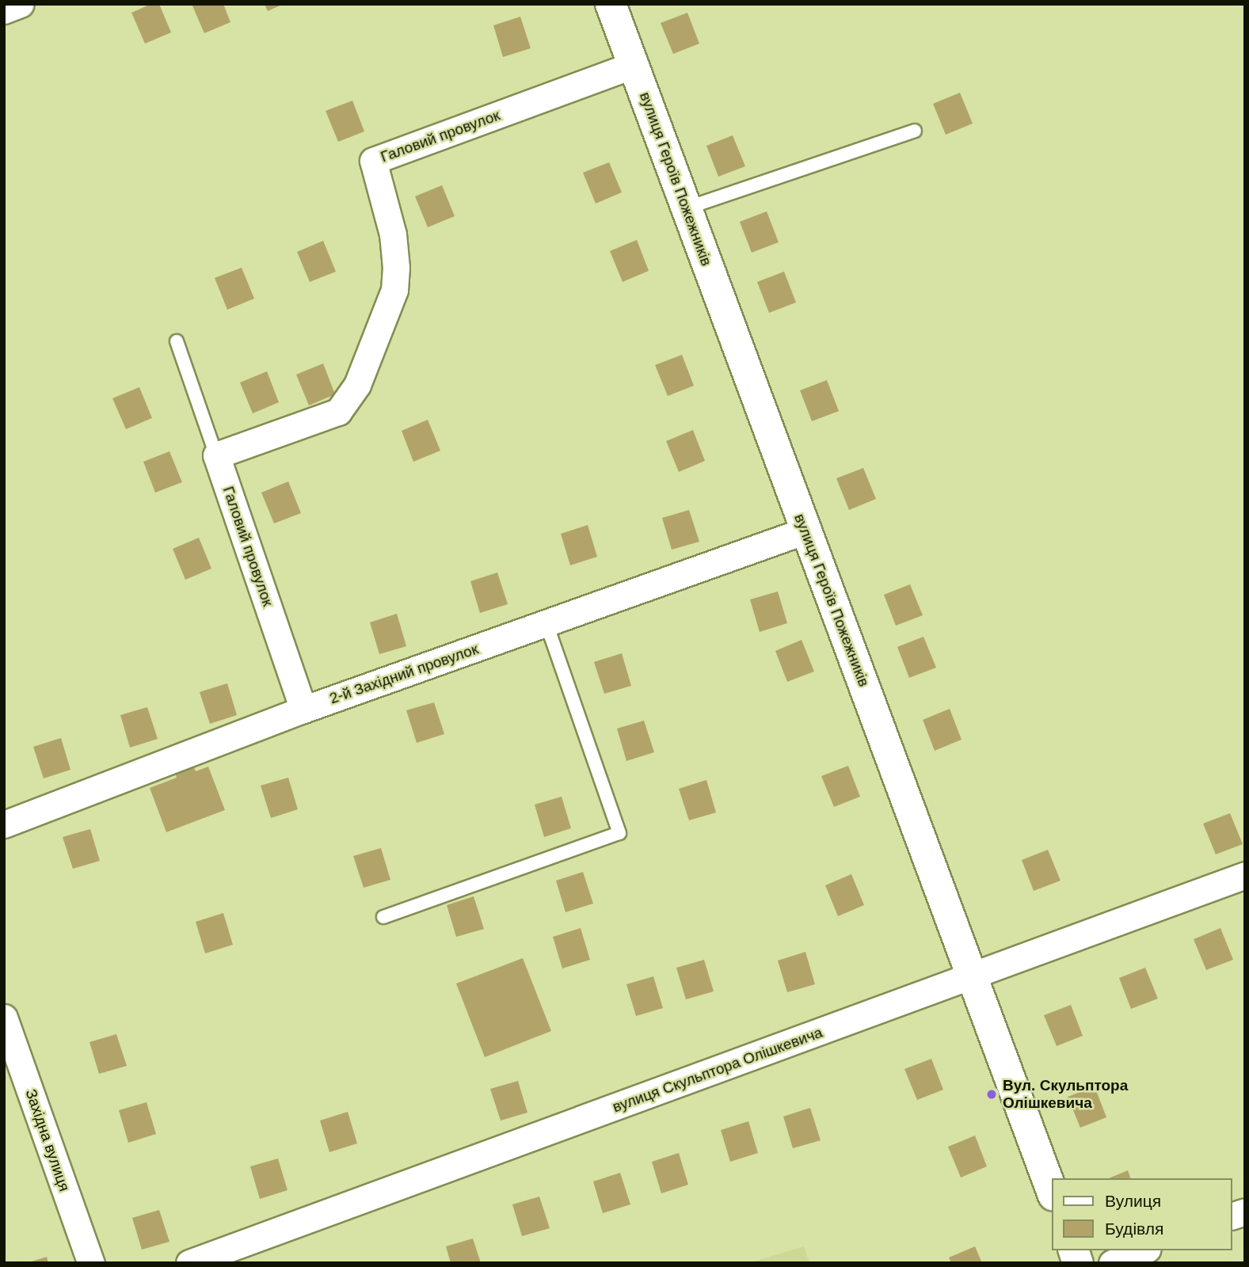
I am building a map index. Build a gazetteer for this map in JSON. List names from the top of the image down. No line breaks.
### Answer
{"streets":{"street":["Галовий провулок","вулиця Героїв Пожежників","2-й Західний провулок","вулиця Скульптора Олішкевича","Західна вулиця"]},"crossings":[["Галовий провулок","вулиця Героїв Пожежників"],["Галовий провулок","2-й Західний провулок"],["вулиця Героїв Пожежників","2-й Західний провулок"],["вулиця Героїв Пожежників","вулиця Скульптора Олішкевича"]],"places":["Вул. Скульптора Олішкевича"],"legend":["Вулиця","Будівля"]}
